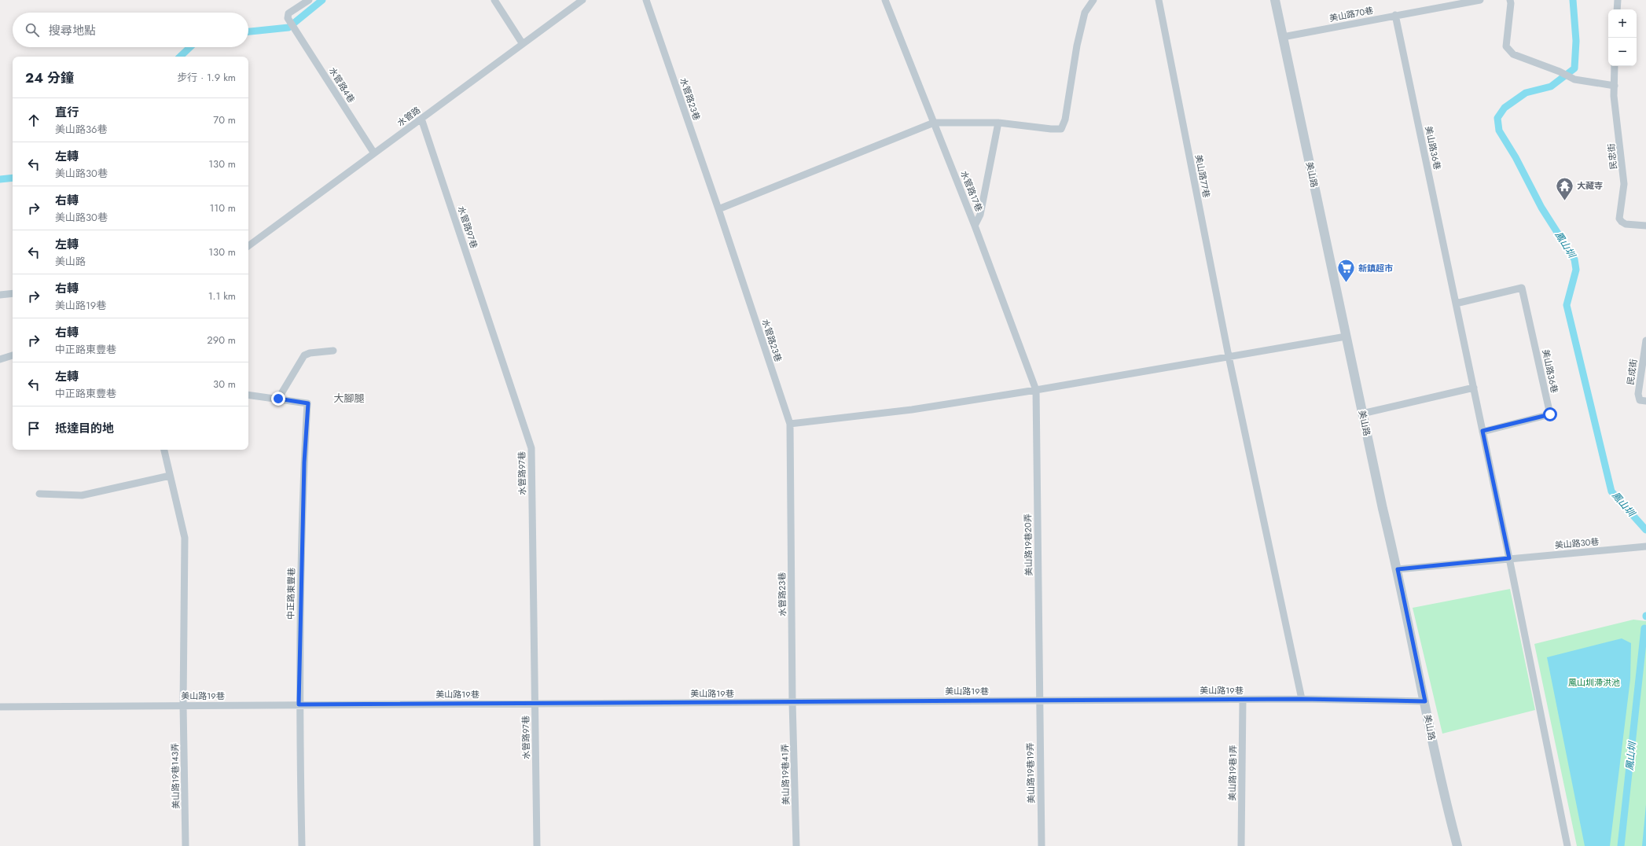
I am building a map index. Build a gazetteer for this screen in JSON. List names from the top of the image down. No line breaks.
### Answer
{"streets":{"street":["美山路70巷","水管路4巷","水管路23巷","水管路","美山路36巷","民忠街","美山路","美山路77巷","水管路17巷","水管路97巷","民成街","美山路30巷","美山路19巷20弄","中正路東豐巷","美山路19巷","美山路19巷19弄","美山路19巷1弄","美山路19巷41弄","美山路19巷143弄"]},"crossings":[["美山路70巷","美山路36巷"],["美山路70巷","美山路"],["水管路4巷","水管路"],["水管路23巷","美山路19巷"],["水管路23巷","美山路19巷41弄"],["水管路","水管路97巷"],["美山路","美山路30巷"],["美山路","美山路19巷"],["美山路77巷","美山路19巷"],["水管路17巷","美山路19巷20弄"],["水管路97巷","美山路19巷"],["美山路19巷20弄","美山路19巷"],["美山路19巷20弄","美山路19巷19弄"],["中正路東豐巷","美山路19巷"],["美山路19巷","美山路19巷19弄"],["美山路19巷","美山路19巷1弄"],["美山路19巷","美山路19巷41弄"],["美山路19巷","美山路19巷143弄"]],"districts":["大腳腿"],"water":["鳳山圳"],"parks":["鳳山圳滯洪池"],"places":{"temple":["大藏寺"],"supermarket":["新鎮超市"]},"page":{"map_buttons":["+","−"],"search":"搜尋地點","heading":["24 分鐘","步行 · 1.9 km"],"list":[["直行","美山路36巷","70 m"],["左轉","美山路30巷","130 m"],["右轉","美山路30巷","110 m"],["左轉","美山路","130 m"],["右轉","美山路19巷","1.1 km"],["右轉","中正路東豐巷","290 m"],["左轉","中正路東豐巷","30 m"],"抵達目的地"]}}
